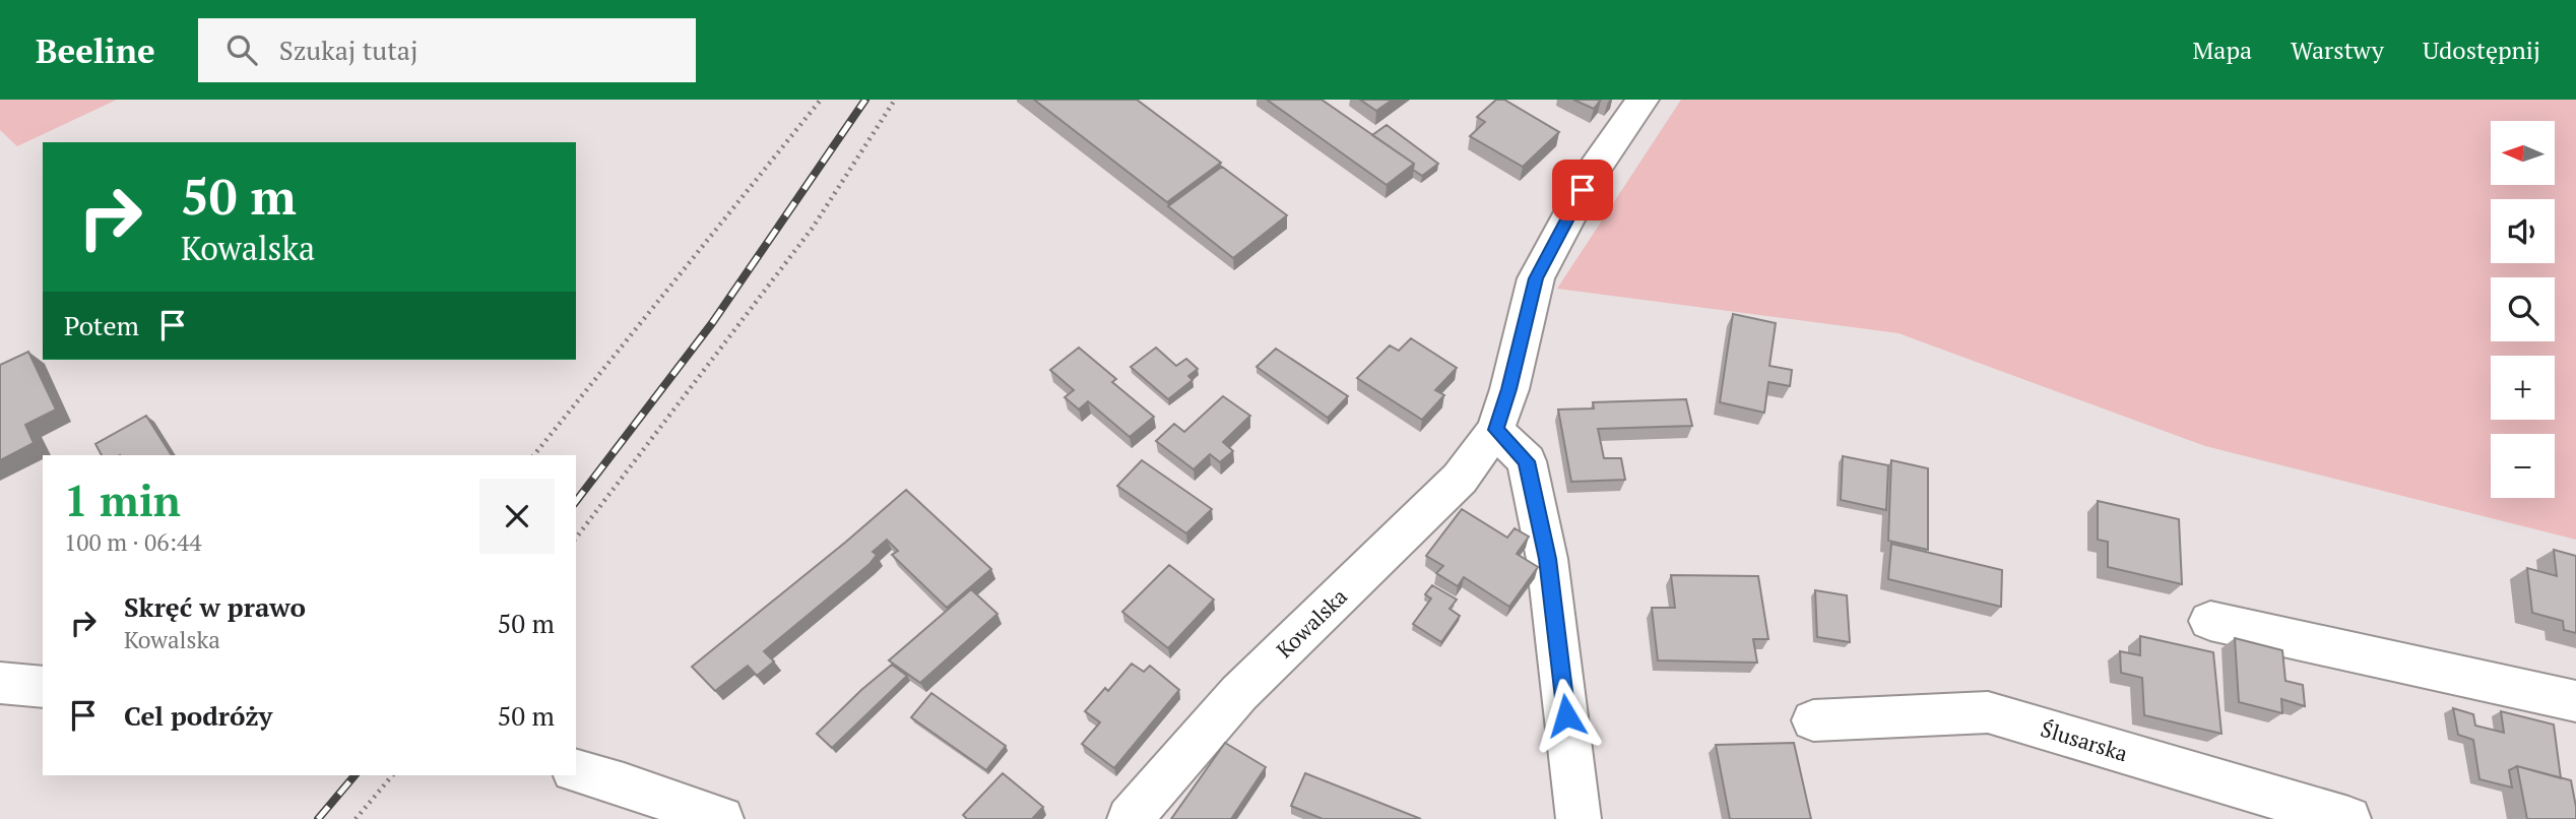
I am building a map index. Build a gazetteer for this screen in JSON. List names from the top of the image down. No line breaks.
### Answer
{"streets":{"street":["Kowalska","Ślusarska"]},"north":"left","page":{"header":"Beeline","search":"Szukaj tutaj","nav":["Mapa","Warstwy","Udostępnij"],"map_buttons":["+","−"],"turn":["50 m","Kowalska"],"then":"Potem","heading":["1 min","100 m · 06:44"],"list":[{"name":"Skręć w prawo","note":"Kowalska","value":"50 m"},{"name":"Cel podróży","value":"50 m"}]}}
